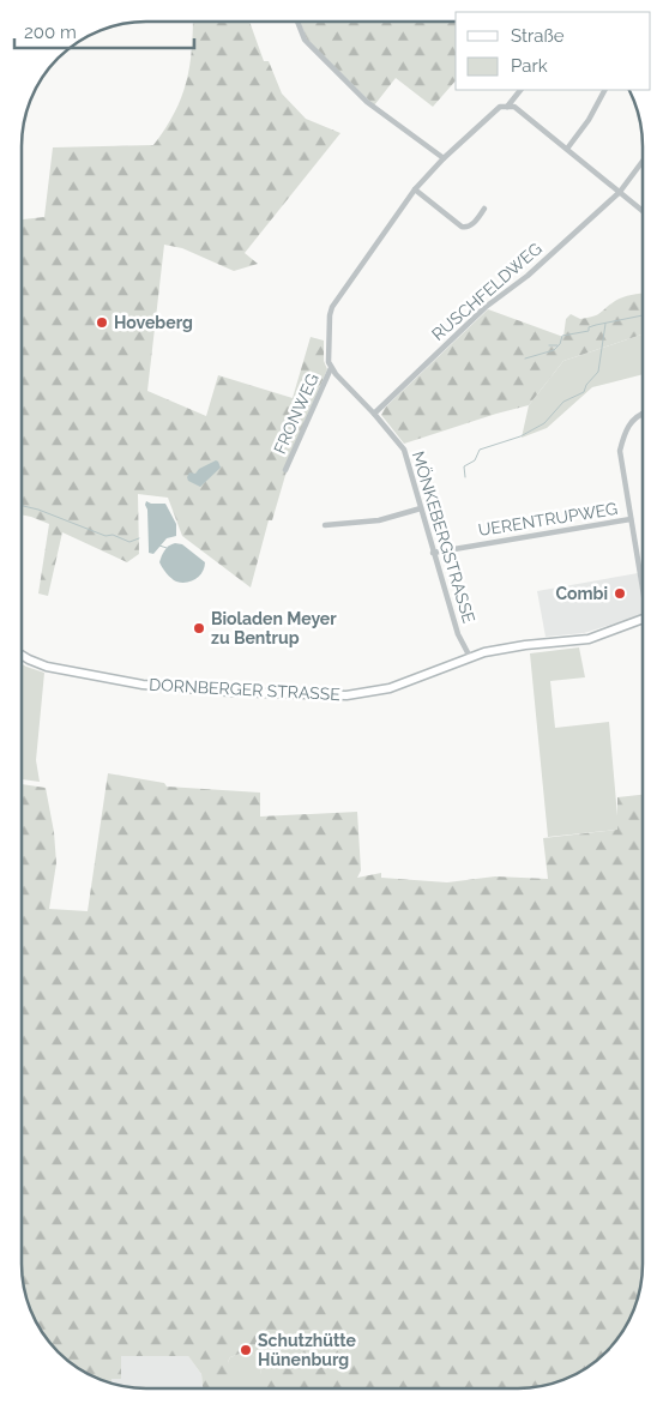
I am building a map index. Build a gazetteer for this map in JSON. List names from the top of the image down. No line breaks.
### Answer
{"streets":{"main road":["DORNBERGER STRASSE"],"street":["RUSCHFELDWEG","FRONWEG","UERENTRUPWEG","MÖNKEBERGSTRASSE"]},"crossings":[["RUSCHFELDWEG","MÖNKEBERGSTRASSE"],["FRONWEG","MÖNKEBERGSTRASSE"],["UERENTRUPWEG","MÖNKEBERGSTRASSE"],["MÖNKEBERGSTRASSE","DORNBERGER STRASSE"]],"places":["Hoveberg","Combi","Bioladen Meyer zu Bentrup","Schutzhütte Hünenburg"],"legend":["Straße","Park"],"scale_bar":"200 m"}
